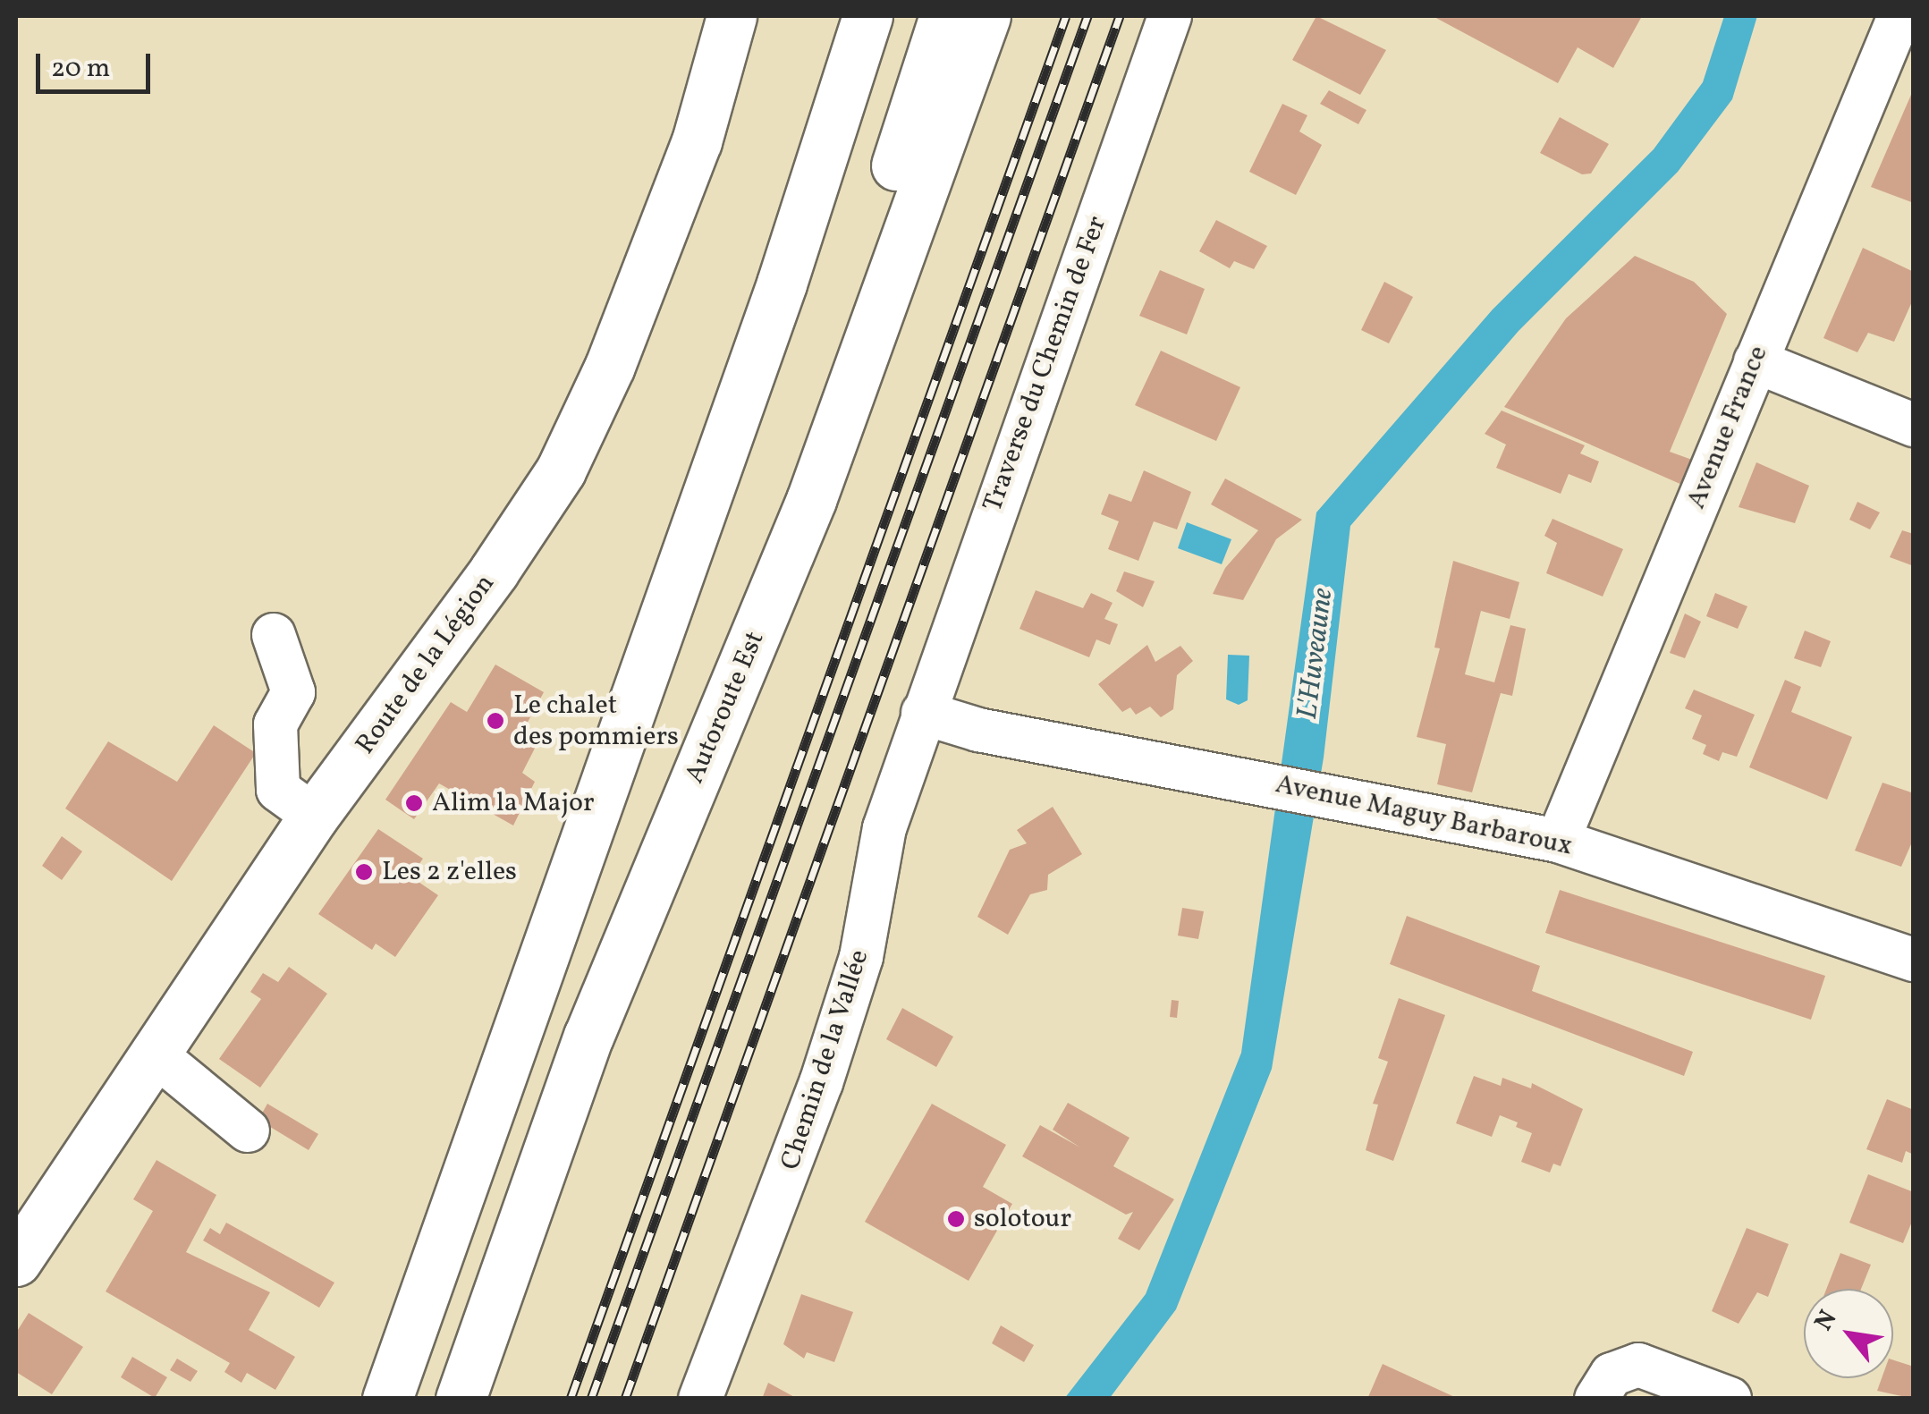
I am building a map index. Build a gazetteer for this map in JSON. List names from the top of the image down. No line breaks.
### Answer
{"streets":{"main road":["Route de la Légion","Autoroute Est"],"street":["Traverse du Chemin de Fer","Avenue France","Avenue Maguy Barbaroux","Chemin de la Vallée"]},"crossings":[["Traverse du Chemin de Fer","Avenue Maguy Barbaroux"],["Traverse du Chemin de Fer","Chemin de la Vallée"],["Avenue France","Avenue Maguy Barbaroux"],["Avenue Maguy Barbaroux","Chemin de la Vallée"]],"water":["L'Huveaune"],"places":["Le chalet des pommiers","Alim la Major","Les 2 z'elles","solotour"],"scale_bar":"20 m","north":"top left"}
